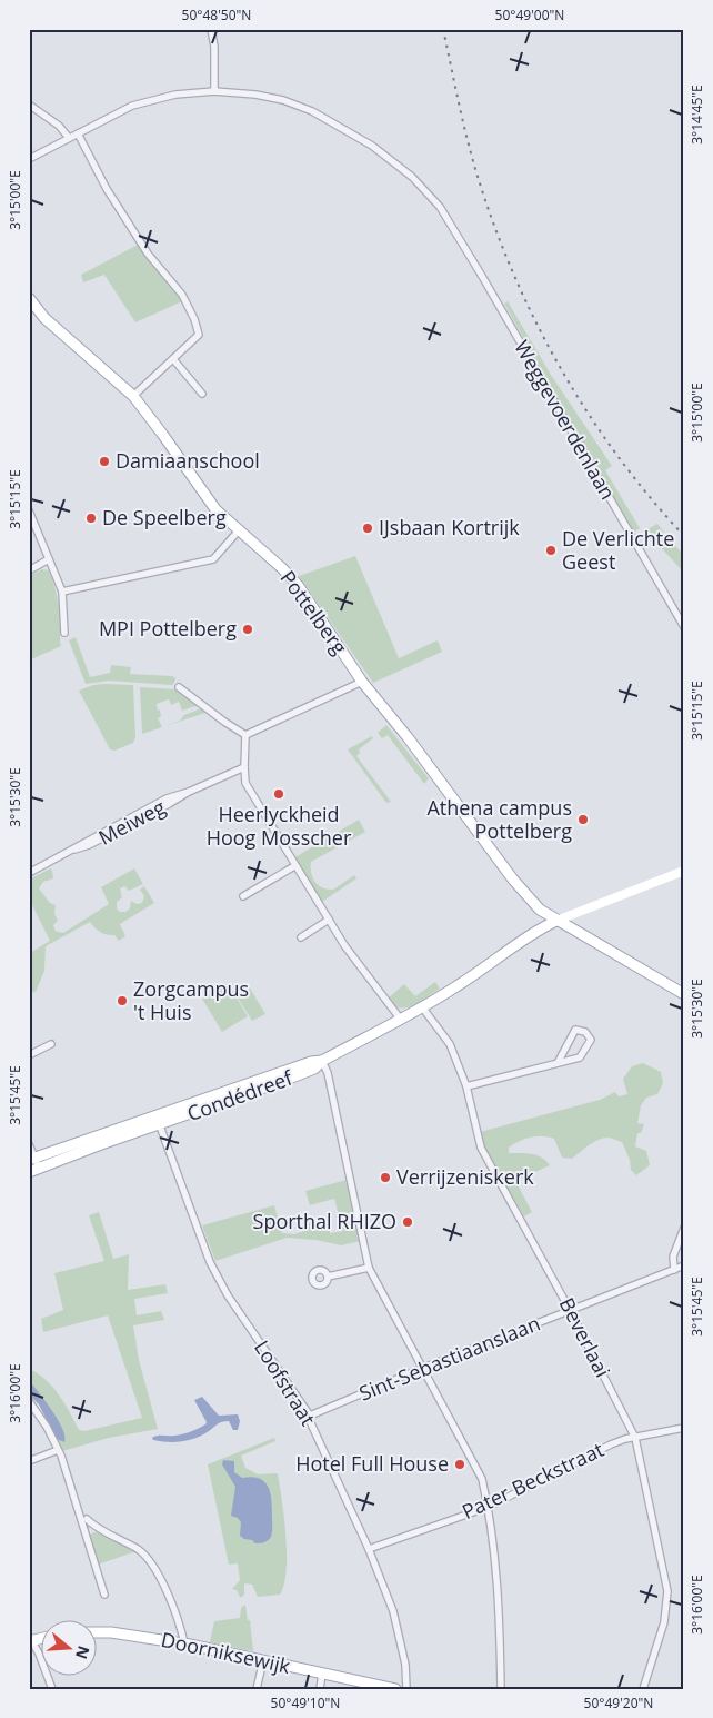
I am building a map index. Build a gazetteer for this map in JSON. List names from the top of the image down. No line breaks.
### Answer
{"streets":{"main road":["Pottelberg","Condédreef","Doorniksewijk"],"street":["Weggevoerdenlaan","Meiweg","Beverlaai","Sint-Sebastiaanslaan","Loofstraat","Pater Beckstraat"]},"crossings":[["Pottelberg","Condédreef"],["Condédreef","Beverlaai"],["Condédreef","Loofstraat"],["Beverlaai","Sint-Sebastiaanslaan"],["Beverlaai","Pater Beckstraat"],["Sint-Sebastiaanslaan","Loofstraat"],["Loofstraat","Pater Beckstraat"]],"places":["Damiaanschool","De Speelberg","IJsbaan Kortrijk","De Verlichte Geest","MPI Pottelberg","Heerlyckheid Hoog Mosscher","Athena campus Pottelberg","Zorgcampus 't Huis","Verrijzeniskerk","Sporthal RHIZO","Hotel Full House"],"north":"right","coordinates":["50°48'50\"N","50°49'00\"N","3°14'45\"E","3°15'00\"E","3°15'15\"E","3°15'30\"E","3°15'45\"E","3°16'00\"E","50°49'10\"N","50°49'20\"N"]}
